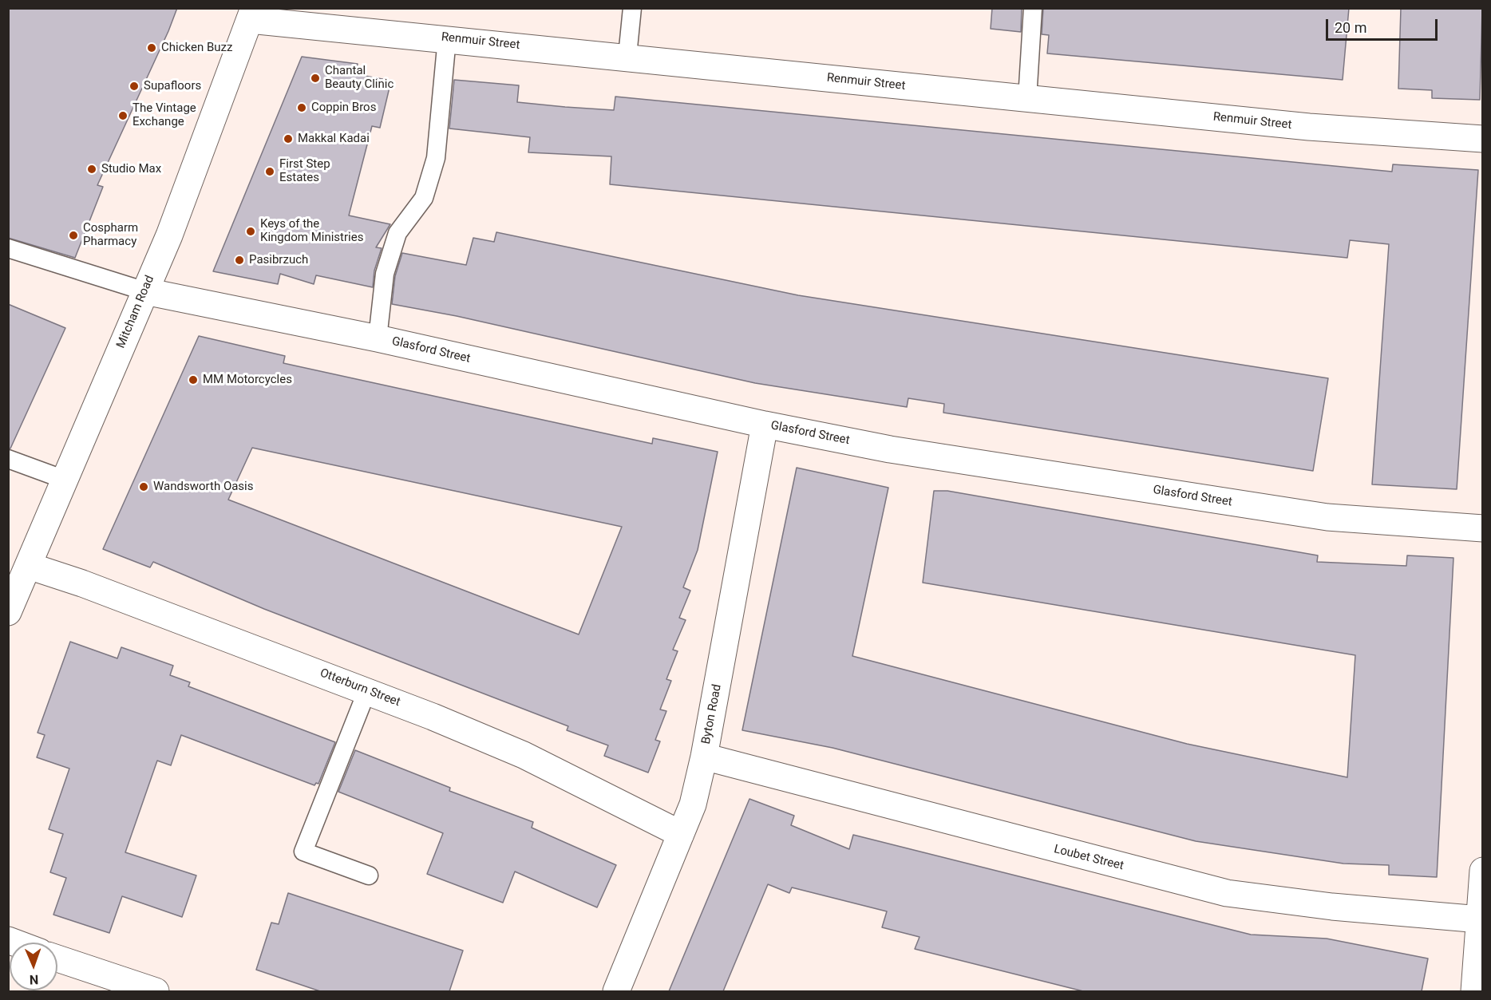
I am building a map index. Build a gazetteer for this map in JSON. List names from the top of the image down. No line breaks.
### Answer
{"streets":{"street":["Renmuir Street","Mitcham Road","Glasford Street","Otterburn Street","Byton Road","Loubet Street"]},"crossings":[["Renmuir Street","Mitcham Road"],["Mitcham Road","Glasford Street"],["Mitcham Road","Otterburn Street"],["Glasford Street","Byton Road"],["Otterburn Street","Byton Road"],["Byton Road","Loubet Street"]],"places":["Chicken Buzz","Chantal Beauty Clinic","Supafloors","Coppin Bros","The Vintage Exchange","Makkal Kadai","Studio Max","First Step Estates","Keys of the Kingdom Ministries","Cospharm Pharmacy","Pasibrzuch","MM Motorcycles","Wandsworth Oasis"],"scale_bar":"20 m","north":"bottom"}
